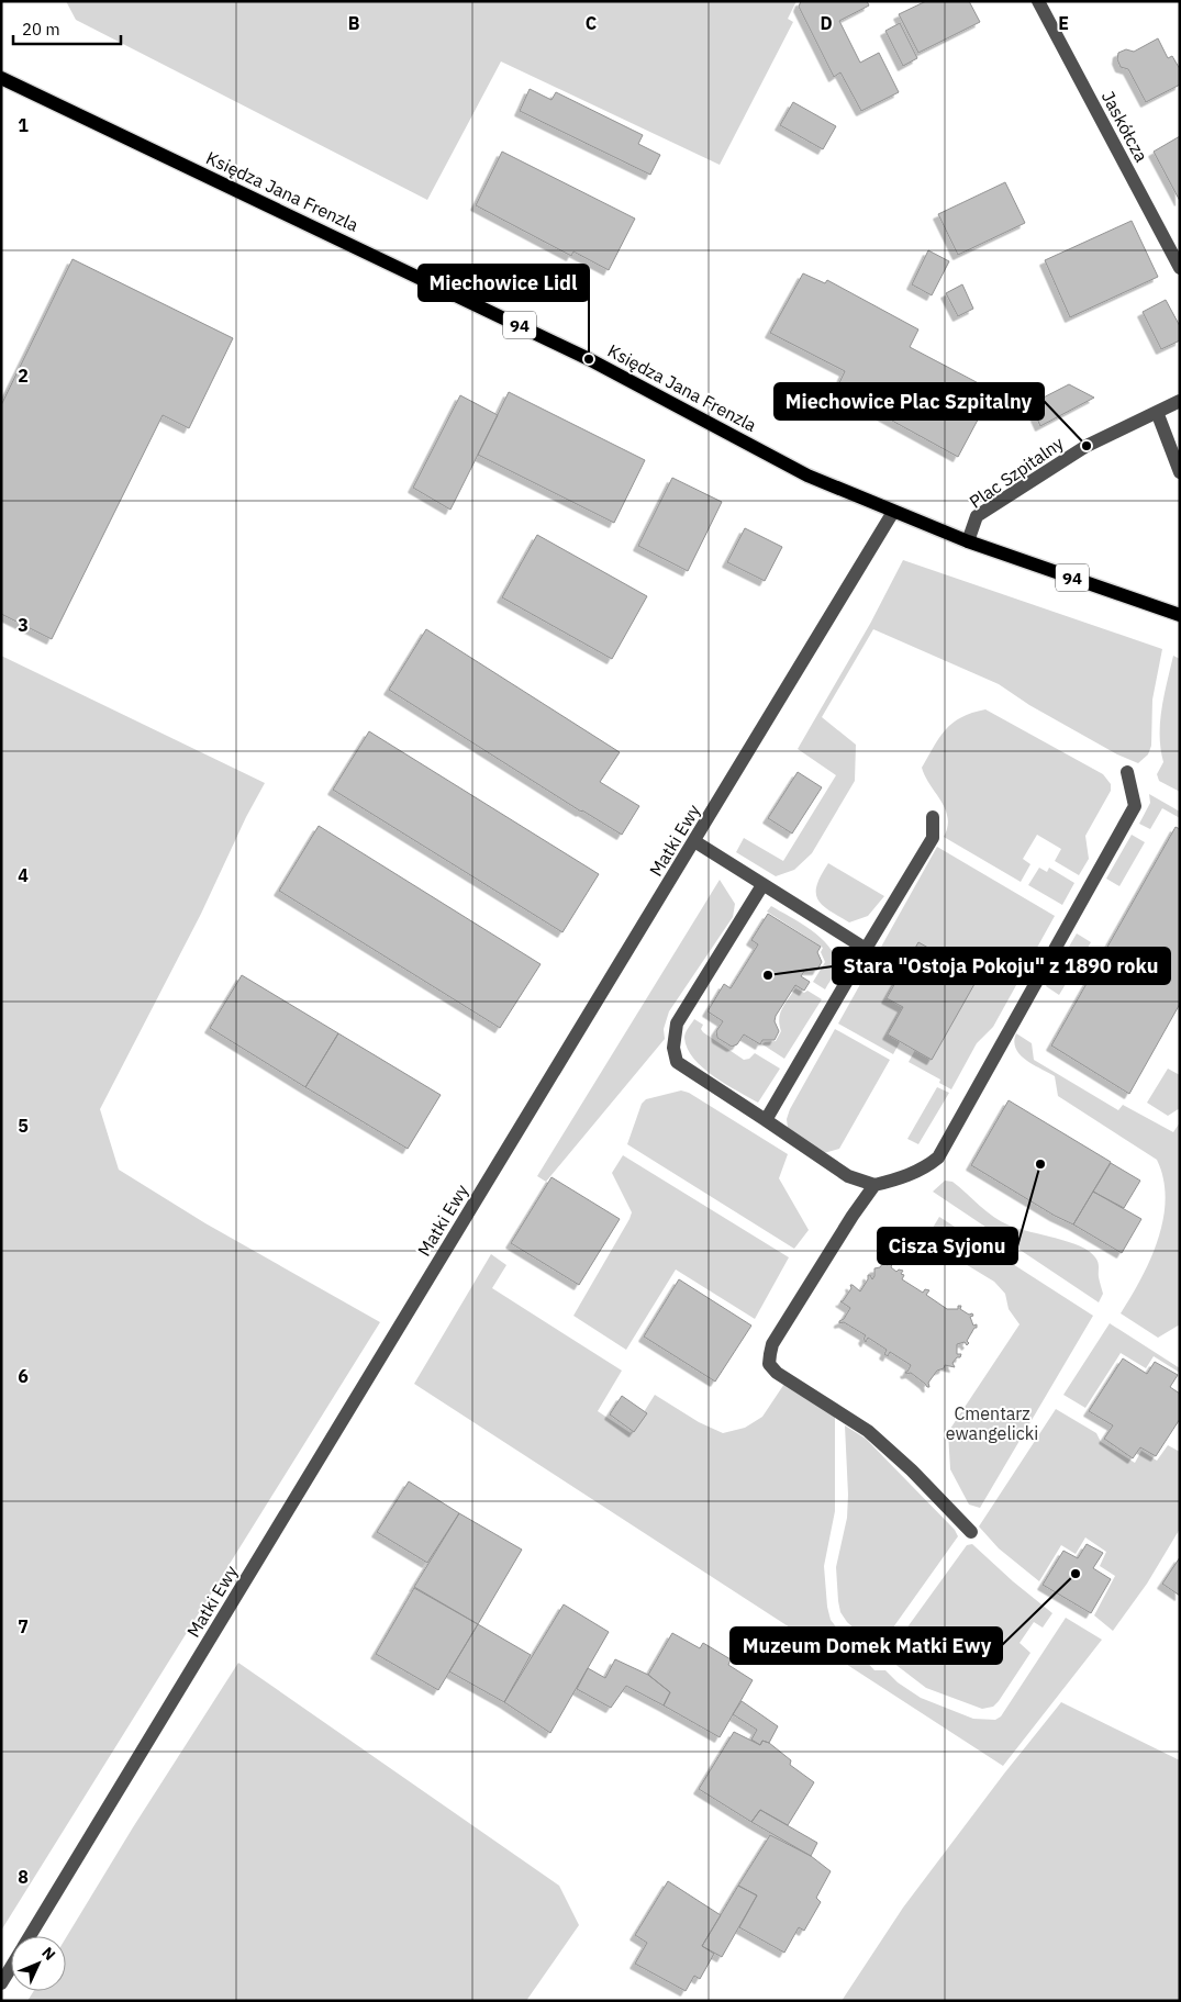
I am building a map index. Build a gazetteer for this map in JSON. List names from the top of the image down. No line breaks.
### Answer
{"streets":{"main road":["Księdza Jana Frenzla","94"],"street":["Jaskółcza","Plac Szpitalny","Matki Ewy"]},"crossings":[["Księdza Jana Frenzla","Plac Szpitalny"],["Księdza Jana Frenzla","Matki Ewy"]],"parks":["Cmentarz ewangelicki"],"places":["Miechowice Lidl","Miechowice Plac Szpitalny","Stara \"Ostoja Pokoju\" z 1890 roku","Cisza Syjonu","Muzeum Domek Matki Ewy"],"scale_bar":"20 m","north":"top right","grid":{"columns":["B","C","D","E"],"rows":["1","2","3","4","5","6","7","8"]}}
